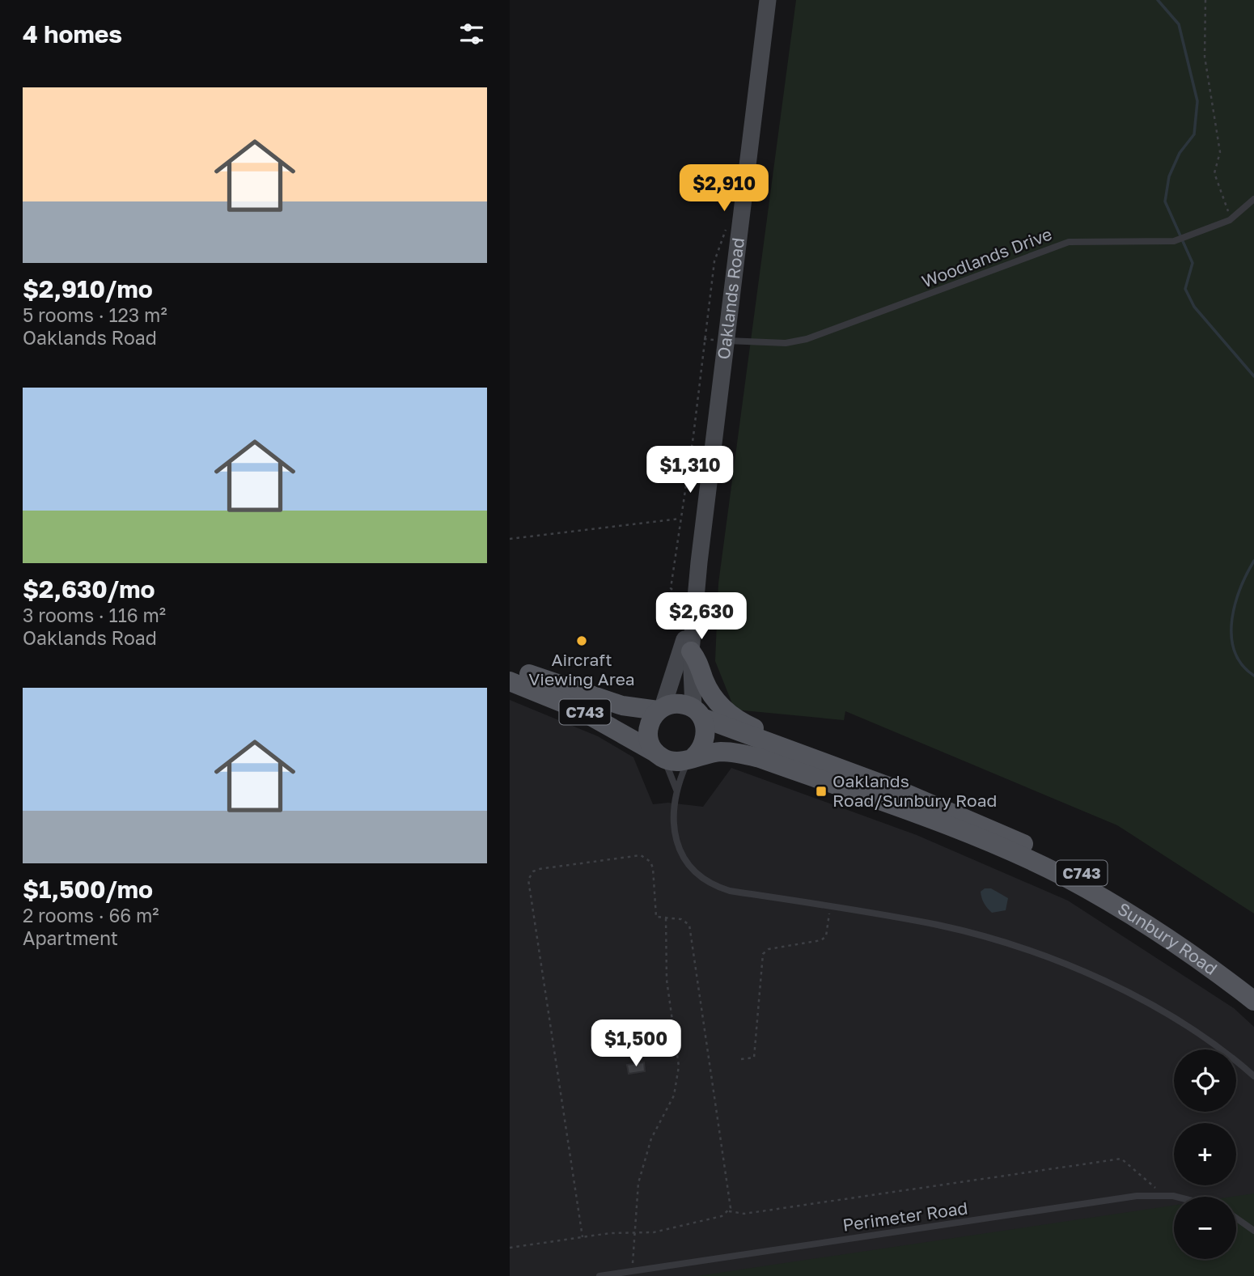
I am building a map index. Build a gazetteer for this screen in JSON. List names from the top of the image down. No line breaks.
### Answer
{"streets":{"main road":["Oaklands Road","C743","Sunbury Road"],"lane":["Woodlands Drive","Perimeter Road"]},"crossings":[["Woodlands Drive","Oaklands Road"],["Oaklands Road","C743"],["Oaklands Road","Sunbury Road"],["C743","Sunbury Road"]],"places":{"other":["Aircraft Viewing Area"],"transit":["Oaklands Road/Sunbury Road"]},"page":{"heading":"4 homes","list":[{"name":"$2,910/mo","note":"5 rooms · 123 m² · Oaklands Road"},{"name":"$2,630/mo","note":"3 rooms · 116 m² · Oaklands Road"},{"name":"$1,500/mo","note":"2 rooms · 66 m² · Apartment"}],"price":["$2,910","$1,310","$2,630","$1,500"],"map_buttons":["+","−"]}}
